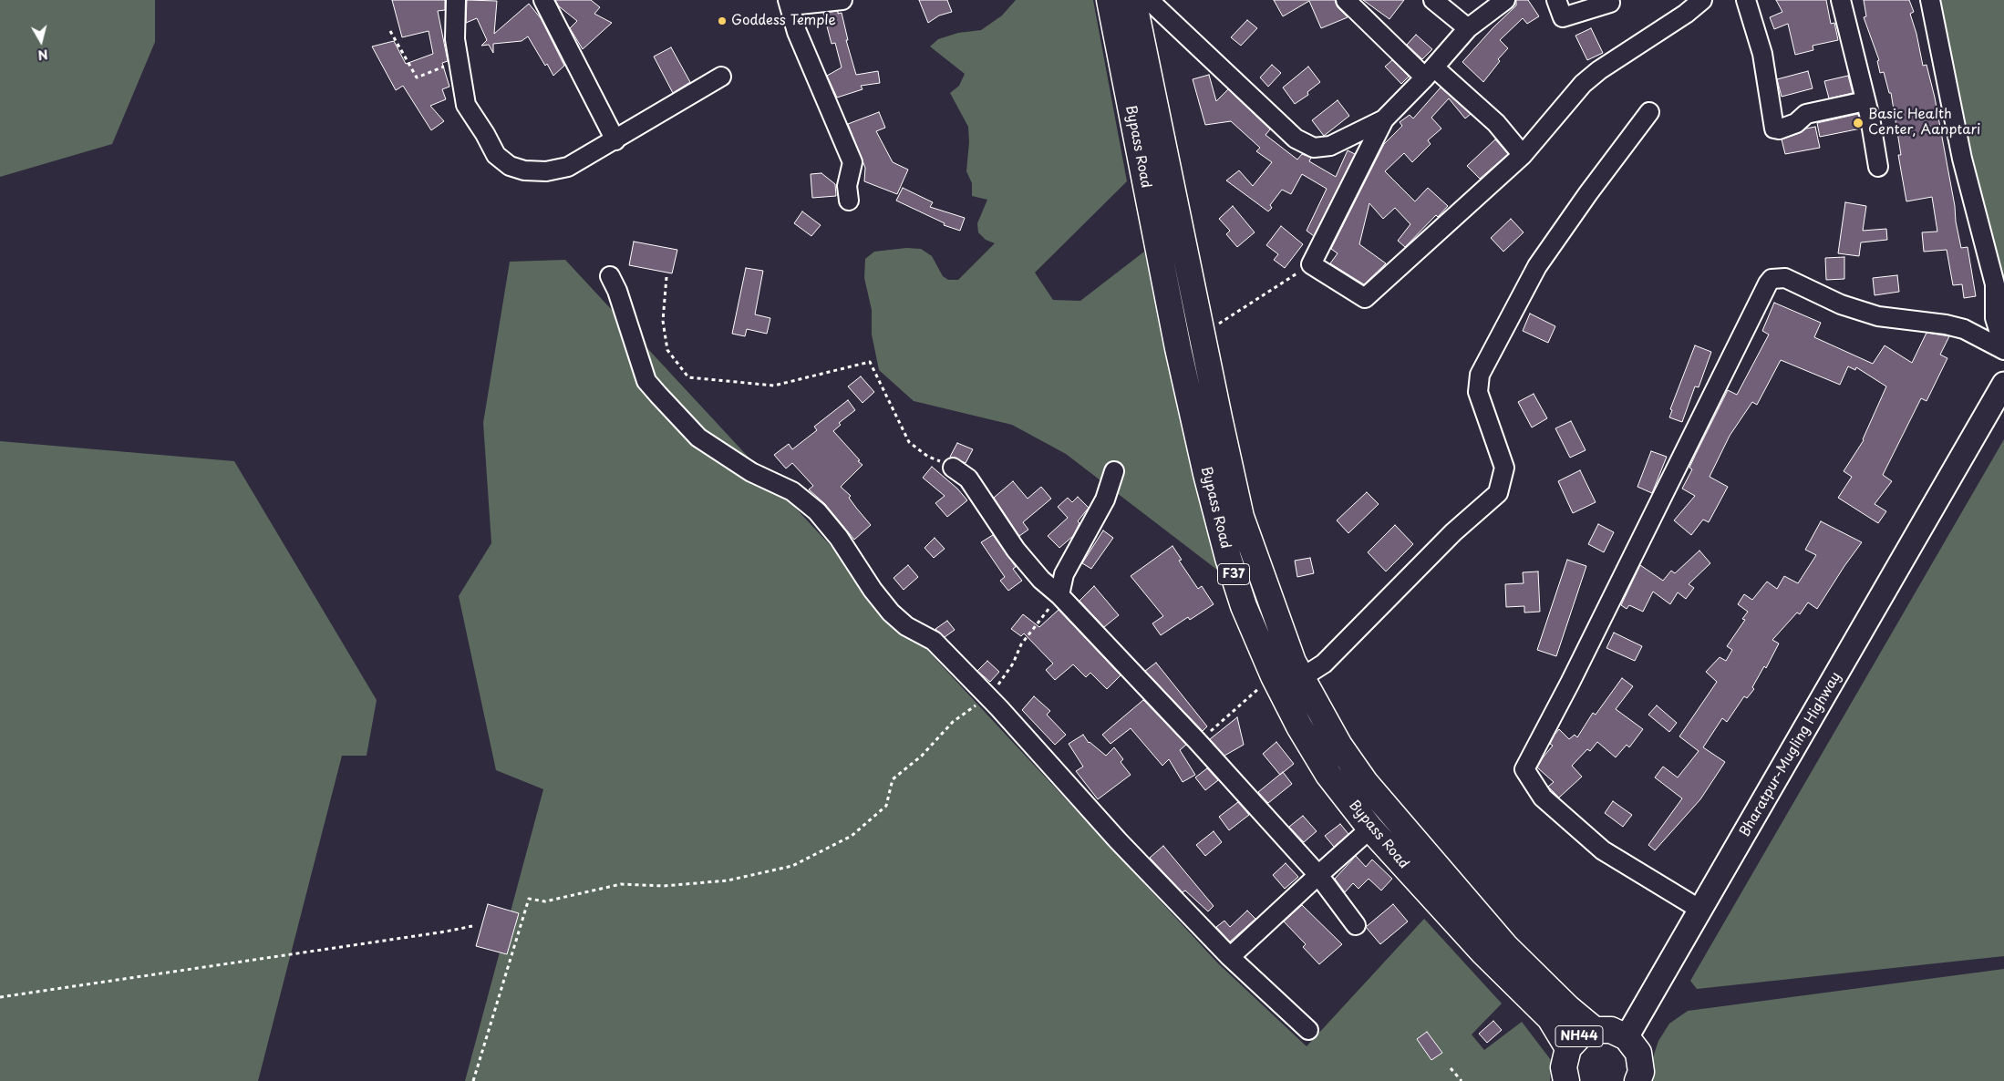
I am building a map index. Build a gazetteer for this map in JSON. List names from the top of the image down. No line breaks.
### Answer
{"streets":{"highway":["Bypass Road","F37","NH44"],"main road":["Bharatpur-Mugling Highway"]},"crossings":[["Bypass Road","NH44"],["Bharatpur-Mugling Highway","NH44"]],"places":["Goddess Temple","Basic Health Center, Aanptari"],"north":"bottom"}
